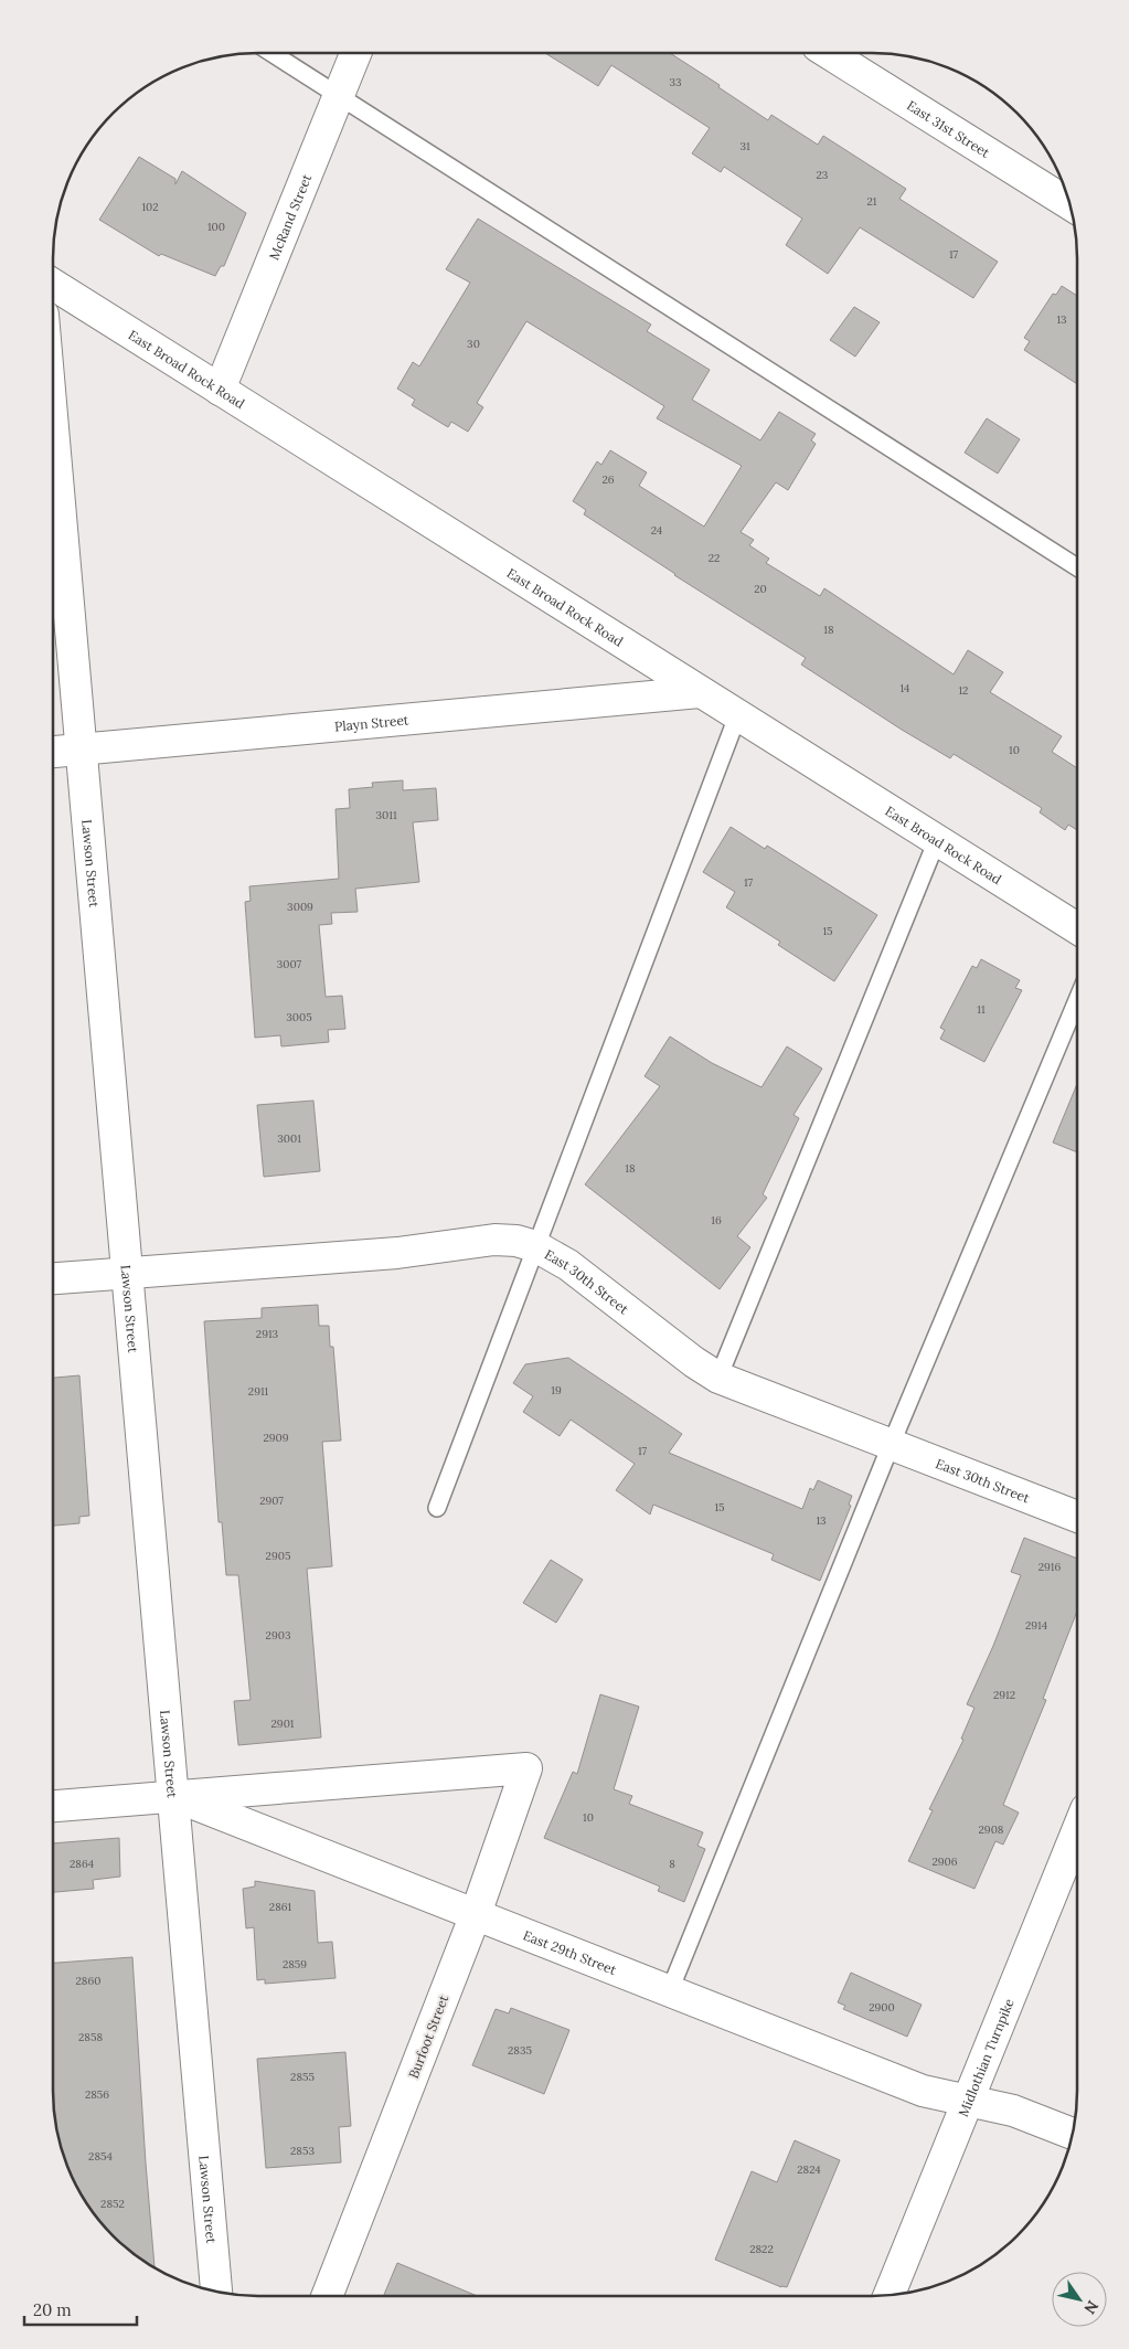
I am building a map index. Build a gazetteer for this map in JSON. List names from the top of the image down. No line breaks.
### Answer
{"streets":{"street":["East 31st Street","McRand Street","East Broad Rock Road","Playn Street","Lawson Street","East 30th Street","East 29th Street","Burfoot Street","Midlothian Turnpike"]},"crossings":[["McRand Street","East Broad Rock Road"],["East Broad Rock Road","Playn Street"],["Playn Street","Lawson Street"],["Lawson Street","East 30th Street"],["Lawson Street","East 29th Street"],["East 29th Street","Burfoot Street"],["East 29th Street","Midlothian Turnpike"]],"house_numbers":["33","31","23","21","102","100","17","13","30","26","24","22","20","18","14","12","10","3011","17","3009","15","3007","11","3005","3001","18","16","2913","19","2911","2909","17","2907","15","13","2905","2916","2914","2903","2912","2901","10","2908","2906","2864","8","2861","2859","2860","2900","2858","2835","2855","2856","2853","2854","2824","2852","2822"],"scale_bar":"20 m","north":"bottom right"}
